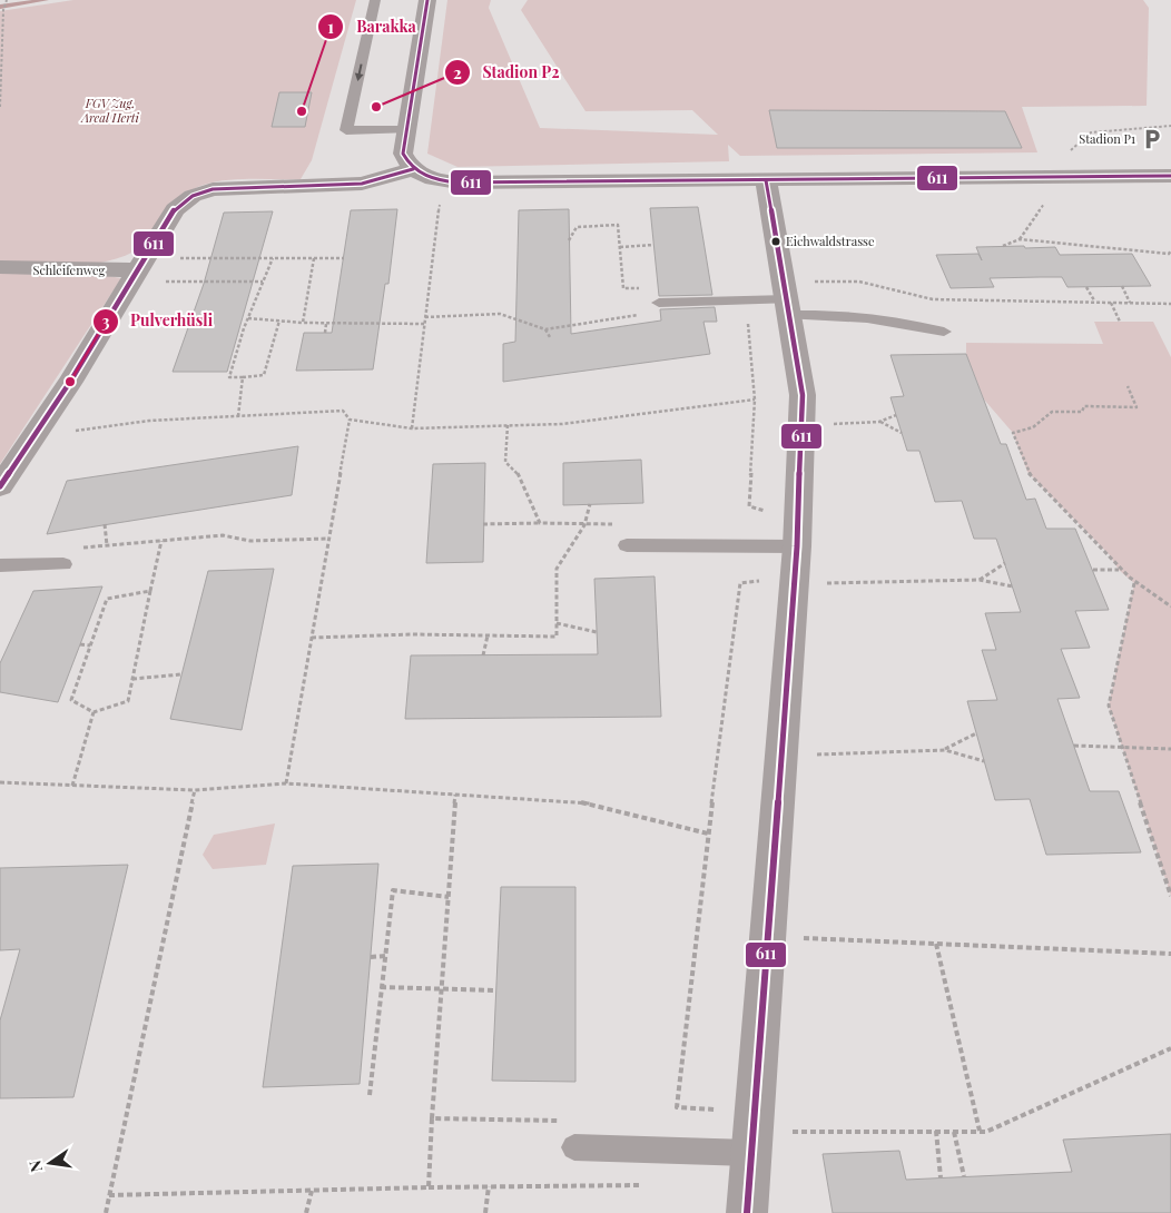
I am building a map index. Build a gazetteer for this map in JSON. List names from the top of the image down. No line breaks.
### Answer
{"streets":{"street":["Schleifenweg"]},"parks":["FGV Zug, Areal Herti"],"places":{"other":["Stadion P2","Barakka","Eichwaldstrasse","Pulverhüsli"],"parking":["Stadion P1"]},"lines":["transit line 611"],"north":"left"}
